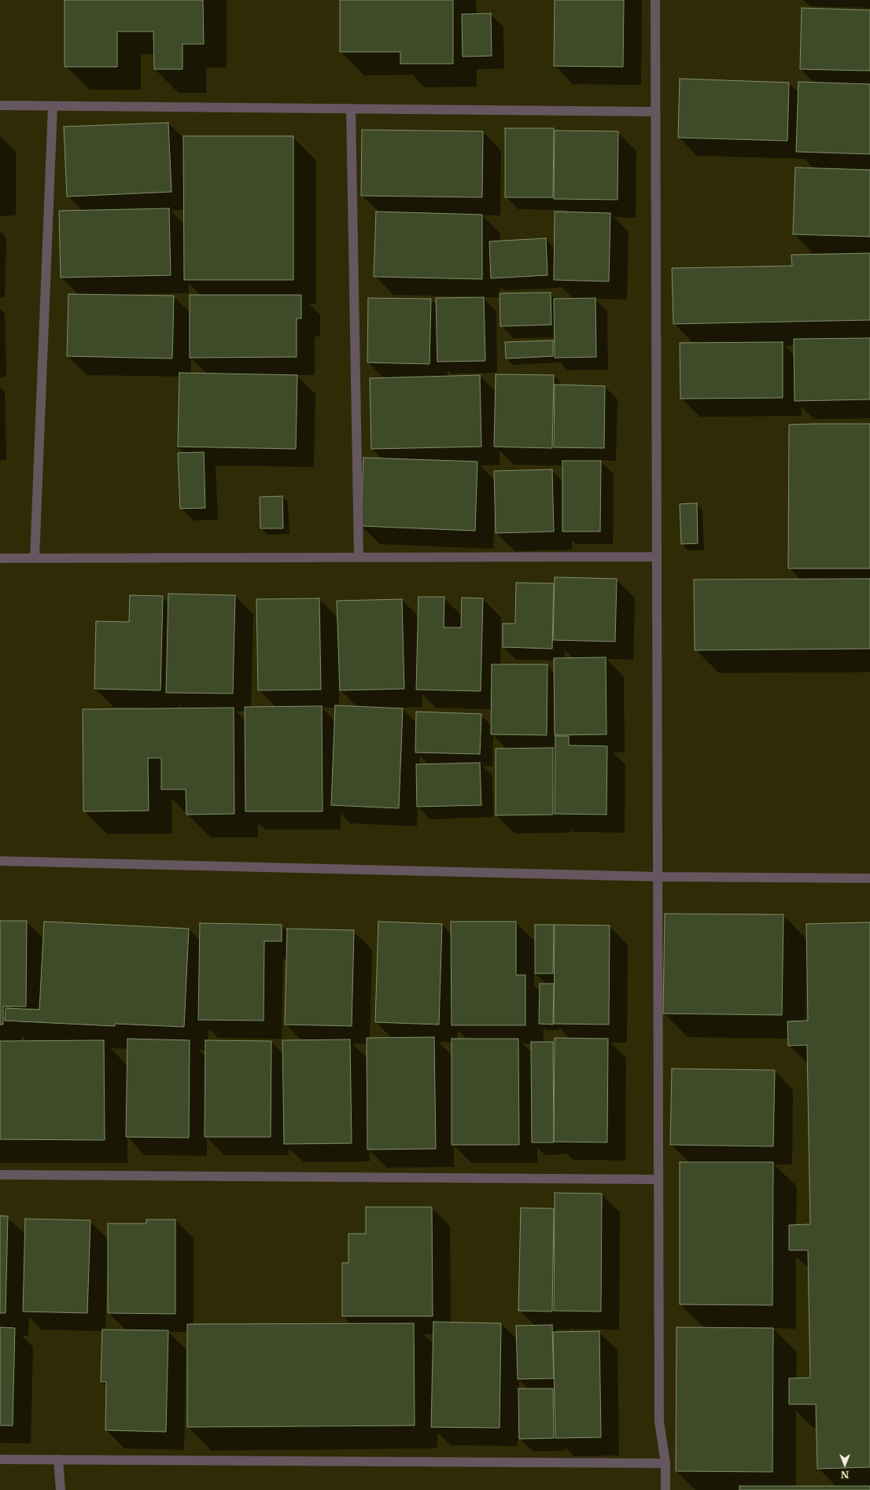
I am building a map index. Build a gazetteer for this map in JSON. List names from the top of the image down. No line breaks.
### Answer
{"north":"bottom"}
